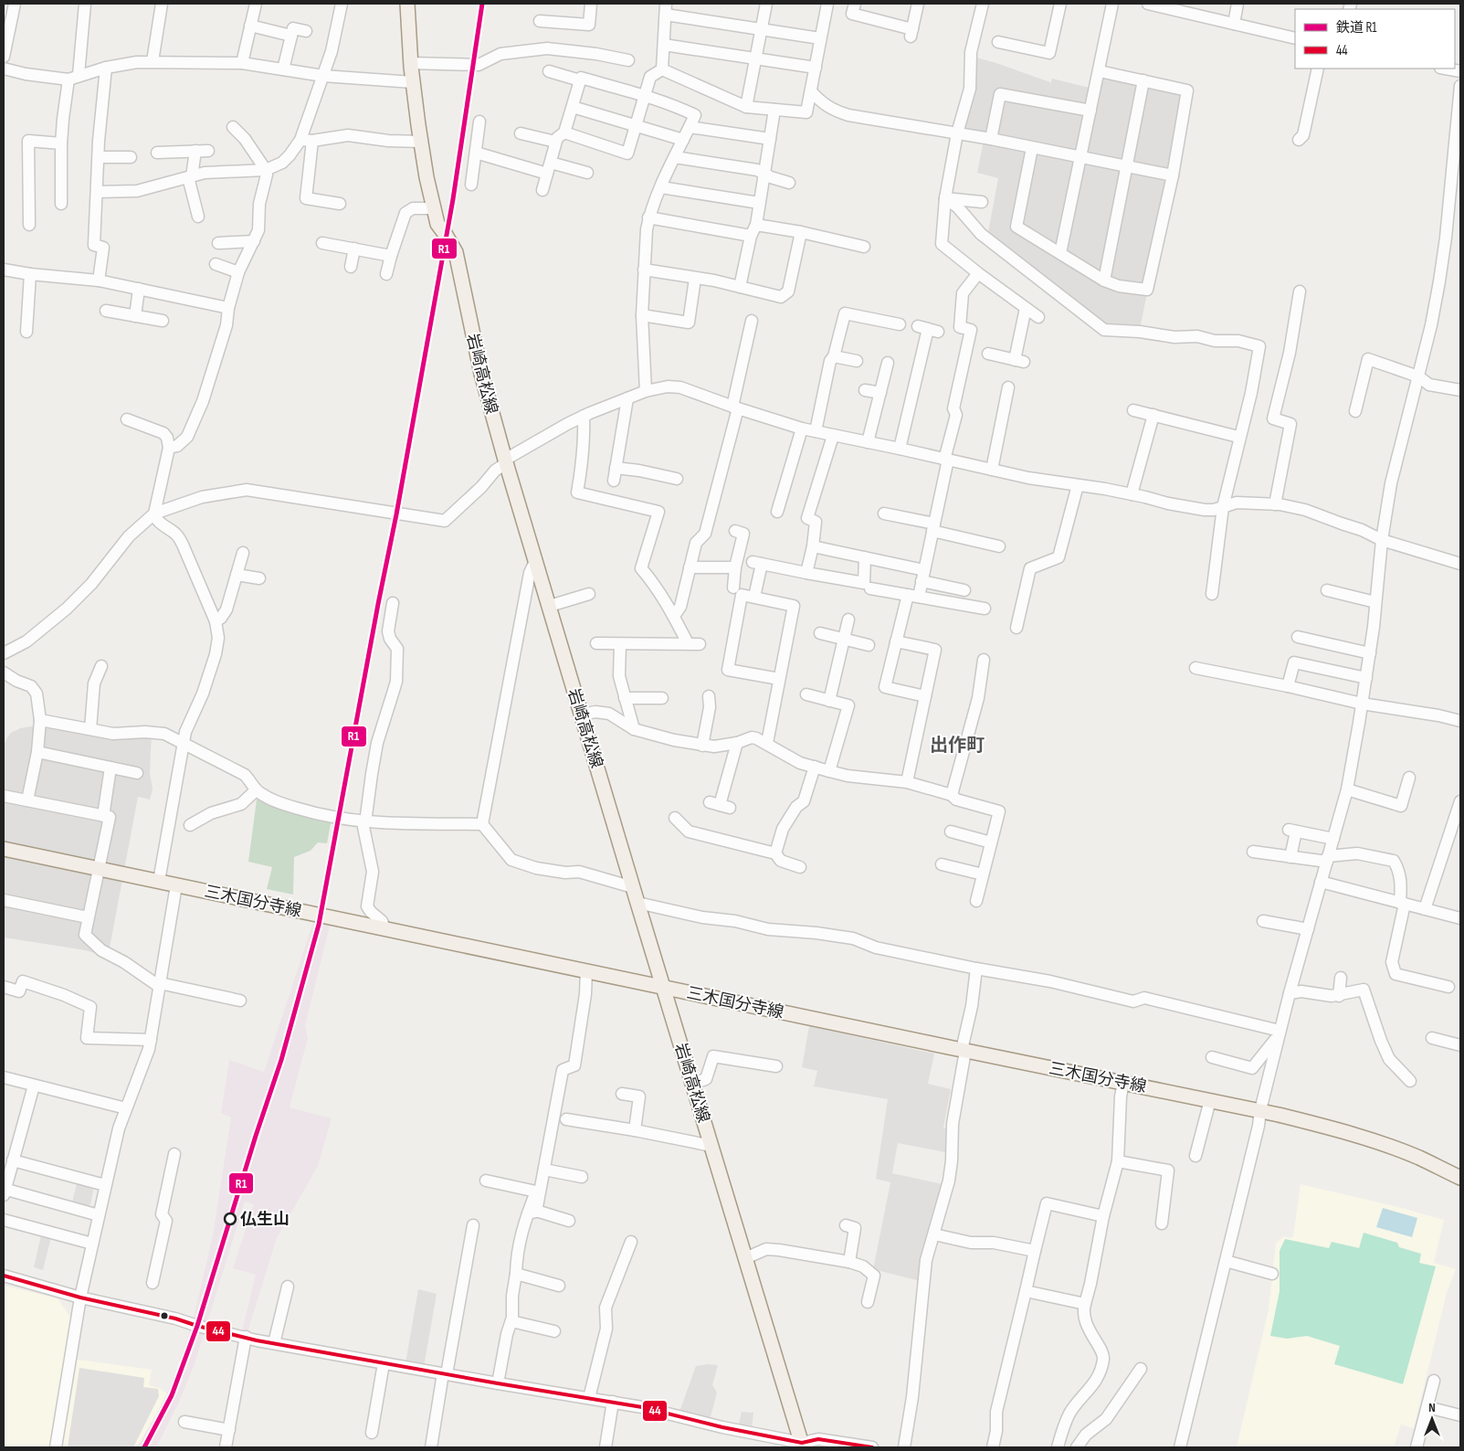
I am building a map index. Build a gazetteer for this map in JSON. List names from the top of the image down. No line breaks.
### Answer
{"streets":{"main road":["岩崎高松線","三木国分寺線"]},"crossings":[["岩崎高松線","三木国分寺線"]],"districts":["出作町"],"places":["仏生山"],"lines":["rail line R1","transit line 44"],"legend":["鉄道 R1","44"],"north":"top"}
